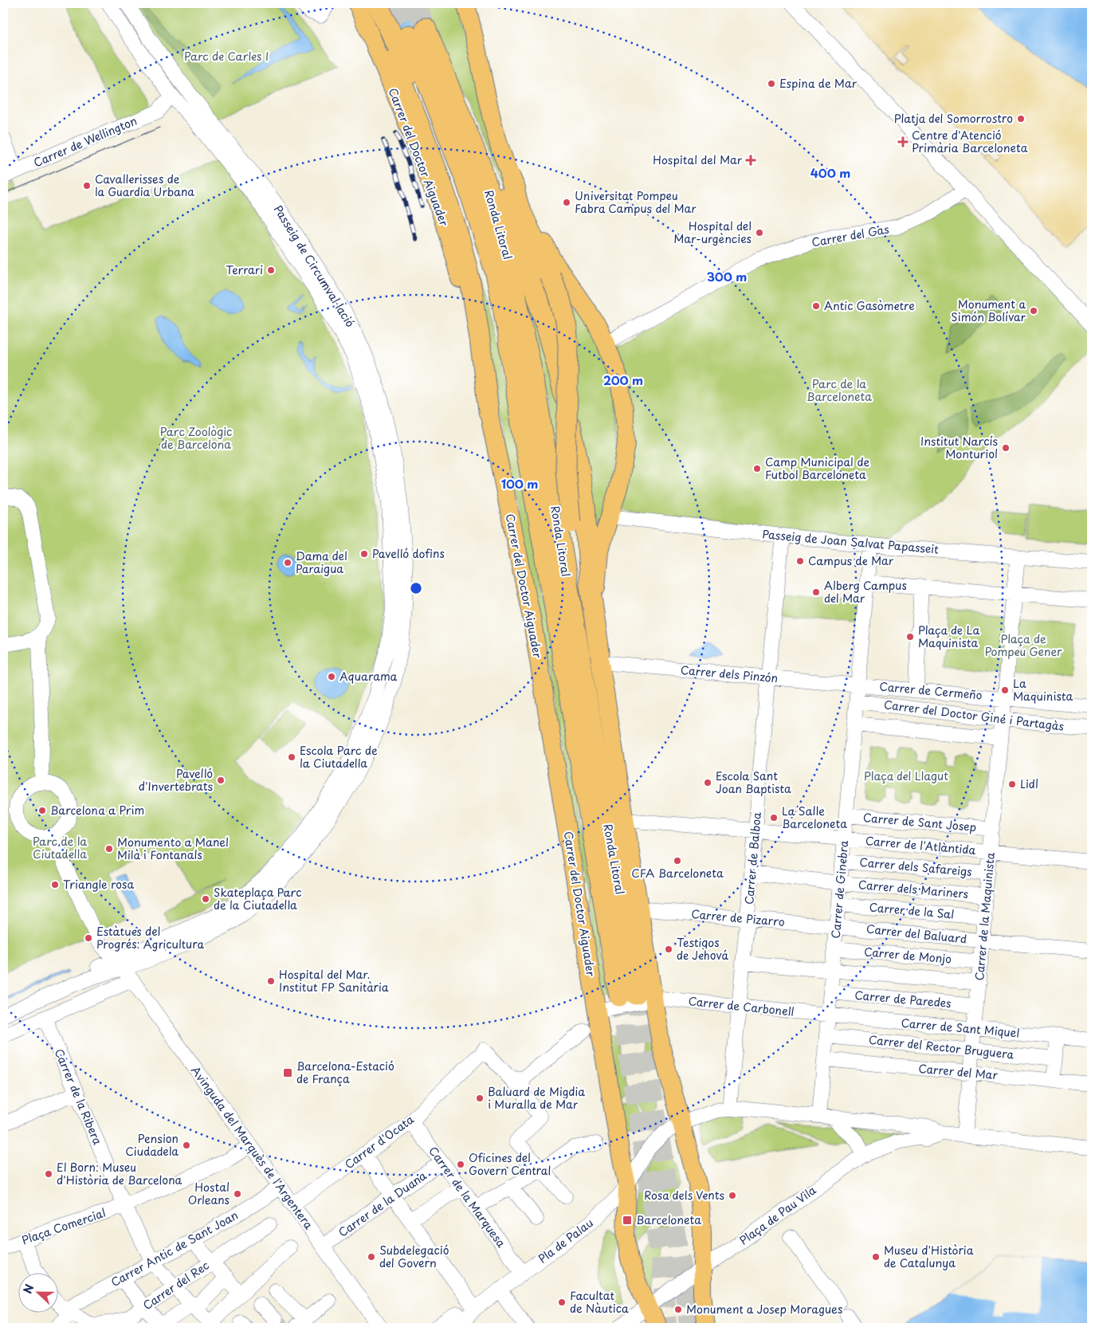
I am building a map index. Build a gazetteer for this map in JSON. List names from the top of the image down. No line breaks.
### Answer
{"streets":{"highway":["Ronda Litoral"],"main road":["Carrer del Doctor Aiguader"],"street":["Carrer de Wellington","Carrer del Gas","Passeig de Circumval·lació","Passeig de Joan Salvat Papasseit","Carrer dels Pinzón","Carrer de Cermeño","Carrer del Doctor Giné i Partagàs","Carrer de Sant Josep","Carrer de l'Atlàntida","Carrer de Balboa","Carrer dels Safareigs","Carrer de Ginebra","Carrer dels Mariners","Carrer de la Sal","Carrer de la Maquinista","Carrer de Pizarro","Carrer del Baluard","Carrer de Monjo","Carrer de Paredes","Carrer de Carbonell","Carrer de Sant Miquel","Carrer del Rector Bruguera","Carrer del Mar","Carrer de la Ribera","Carrer d'Ocata","Avinguda del Marquès de l'Argentera","Carrer de la Marquesa","Carrer de la Duana","Plaça de Pau Vila","Plaça Comercial","Pla de Palau","Carrer Antic de Sant Joan","Carrer del Rec"]},"crossings":[["Carrer del Doctor Aiguader","Pla de Palau"],["Ronda Litoral","Carrer de Carbonell"],["Passeig de Circumval·lació","Avinguda del Marquès de l'Argentera"],["Passeig de Joan Salvat Papasseit","Carrer de Balboa"],["Passeig de Joan Salvat Papasseit","Carrer de Ginebra"],["Carrer dels Pinzón","Carrer de Cermeño"],["Carrer dels Pinzón","Carrer de Balboa"],["Carrer dels Pinzón","Carrer de Ginebra"],["Carrer de Cermeño","Carrer de Ginebra"],["Carrer de Cermeño","Carrer de la Maquinista"],["Carrer del Doctor Giné i Partagàs","Carrer de Ginebra"],["Carrer del Doctor Giné i Partagàs","Carrer de la Maquinista"],["Carrer de Sant Josep","Carrer de Ginebra"],["Carrer de Sant Josep","Carrer de la Maquinista"],["Carrer de l'Atlàntida","Carrer de Balboa"],["Carrer de l'Atlàntida","Carrer de Ginebra"],["Carrer de l'Atlàntida","Carrer de la Maquinista"],["Carrer de Balboa","Carrer dels Mariners"],["Carrer de Balboa","Carrer de Pizarro"],["Carrer de Balboa","Carrer de Carbonell"],["Carrer dels Safareigs","Carrer de Ginebra"],["Carrer dels Safareigs","Carrer de la Maquinista"],["Carrer de Ginebra","Carrer dels Mariners"],["Carrer de Ginebra","Carrer de la Sal"],["Carrer de Ginebra","Carrer de Pizarro"],["Carrer de Ginebra","Carrer del Baluard"],["Carrer de Ginebra","Carrer de Monjo"],["Carrer de Ginebra","Carrer de Paredes"],["Carrer de Ginebra","Carrer de Carbonell"],["Carrer de Ginebra","Carrer de Sant Miquel"],["Carrer de Ginebra","Carrer del Rector Bruguera"],["Carrer de Ginebra","Carrer del Mar"],["Carrer dels Mariners","Carrer de la Maquinista"],["Carrer de la Sal","Carrer de la Maquinista"],["Carrer de la Maquinista","Carrer del Baluard"],["Carrer de la Maquinista","Carrer de Monjo"],["Carrer de la Maquinista","Carrer de Paredes"],["Carrer de la Maquinista","Carrer de Sant Miquel"],["Carrer de la Maquinista","Carrer del Rector Bruguera"],["Carrer de la Maquinista","Carrer del Mar"],["Carrer de Pizarro","Carrer del Baluard"],["Carrer de Carbonell","Carrer de Sant Miquel"],["Carrer de la Ribera","Plaça Comercial"],["Carrer de la Ribera","Carrer Antic de Sant Joan"],["Carrer de la Ribera","Carrer del Rec"],["Carrer d'Ocata","Avinguda del Marquès de l'Argentera"],["Carrer d'Ocata","Carrer de la Marquesa"],["Avinguda del Marquès de l'Argentera","Carrer de la Duana"],["Avinguda del Marquès de l'Argentera","Plaça Comercial"],["Avinguda del Marquès de l'Argentera","Carrer Antic de Sant Joan"],["Carrer de la Marquesa","Carrer de la Duana"],["Carrer de la Marquesa","Pla de Palau"],["Carrer Antic de Sant Joan","Carrer del Rec"]],"parks":["Parc de Carles I","Parc de la Barceloneta","Parc Zoològic de Barcelona","Plaça de Pompeu Gener","Plaça del Llagut","Parc de la Ciutadella"],"places":{"other":["Espina de Mar","Platja del Somorrostro","Cavallerisses de la Guardia Urbana","Universitat Pompeu Fabra Campus del Mar","Hospital del Mar-urgències","Terrari","Antic Gasòmetre","Monument a Simón Bolívar","Institut Narcís Monturiol","Camp Municipal de Futbol Barceloneta","Pavelló dofins","Campus de Mar","Dama del Paraigua","Alberg Campus del Mar","Plaça de La Maquinista","Aquarama","La Maquinista","Escola Parc de la Ciutadella","Pavelló d'Invertebrats","Escola Sant Joan Baptista","Lidl","Barcelona a Prim","La Salle Barceloneta","Monumento a Manel Milà i Fontanals","CFA Barceloneta","Triangle rosa","Skateplaça Parc de la Ciutadella","Estàtues del Progrés: Agricultura","Testigos de Jehová","Hospital del Mar. Institut FP Sanitària","Baluard de Migdia i Muralla de Mar","Pension Ciudadela","Oficines del Govern Central","El Born: Museu d'Història de Barcelona","Hostal Orleans","Rosa dels Vents","Subdelegació del Govern","Museu d'Història de Catalunya","Facultat de Nàutica","Monument a Josep Moragues"],"health":["Centre d'Atenció Primària Barceloneta","Hospital del Mar"],"transit":["Barcelona-Estació de França","Barceloneta"]},"north":"left","rings":["400 m","300 m","200 m","100 m"]}
